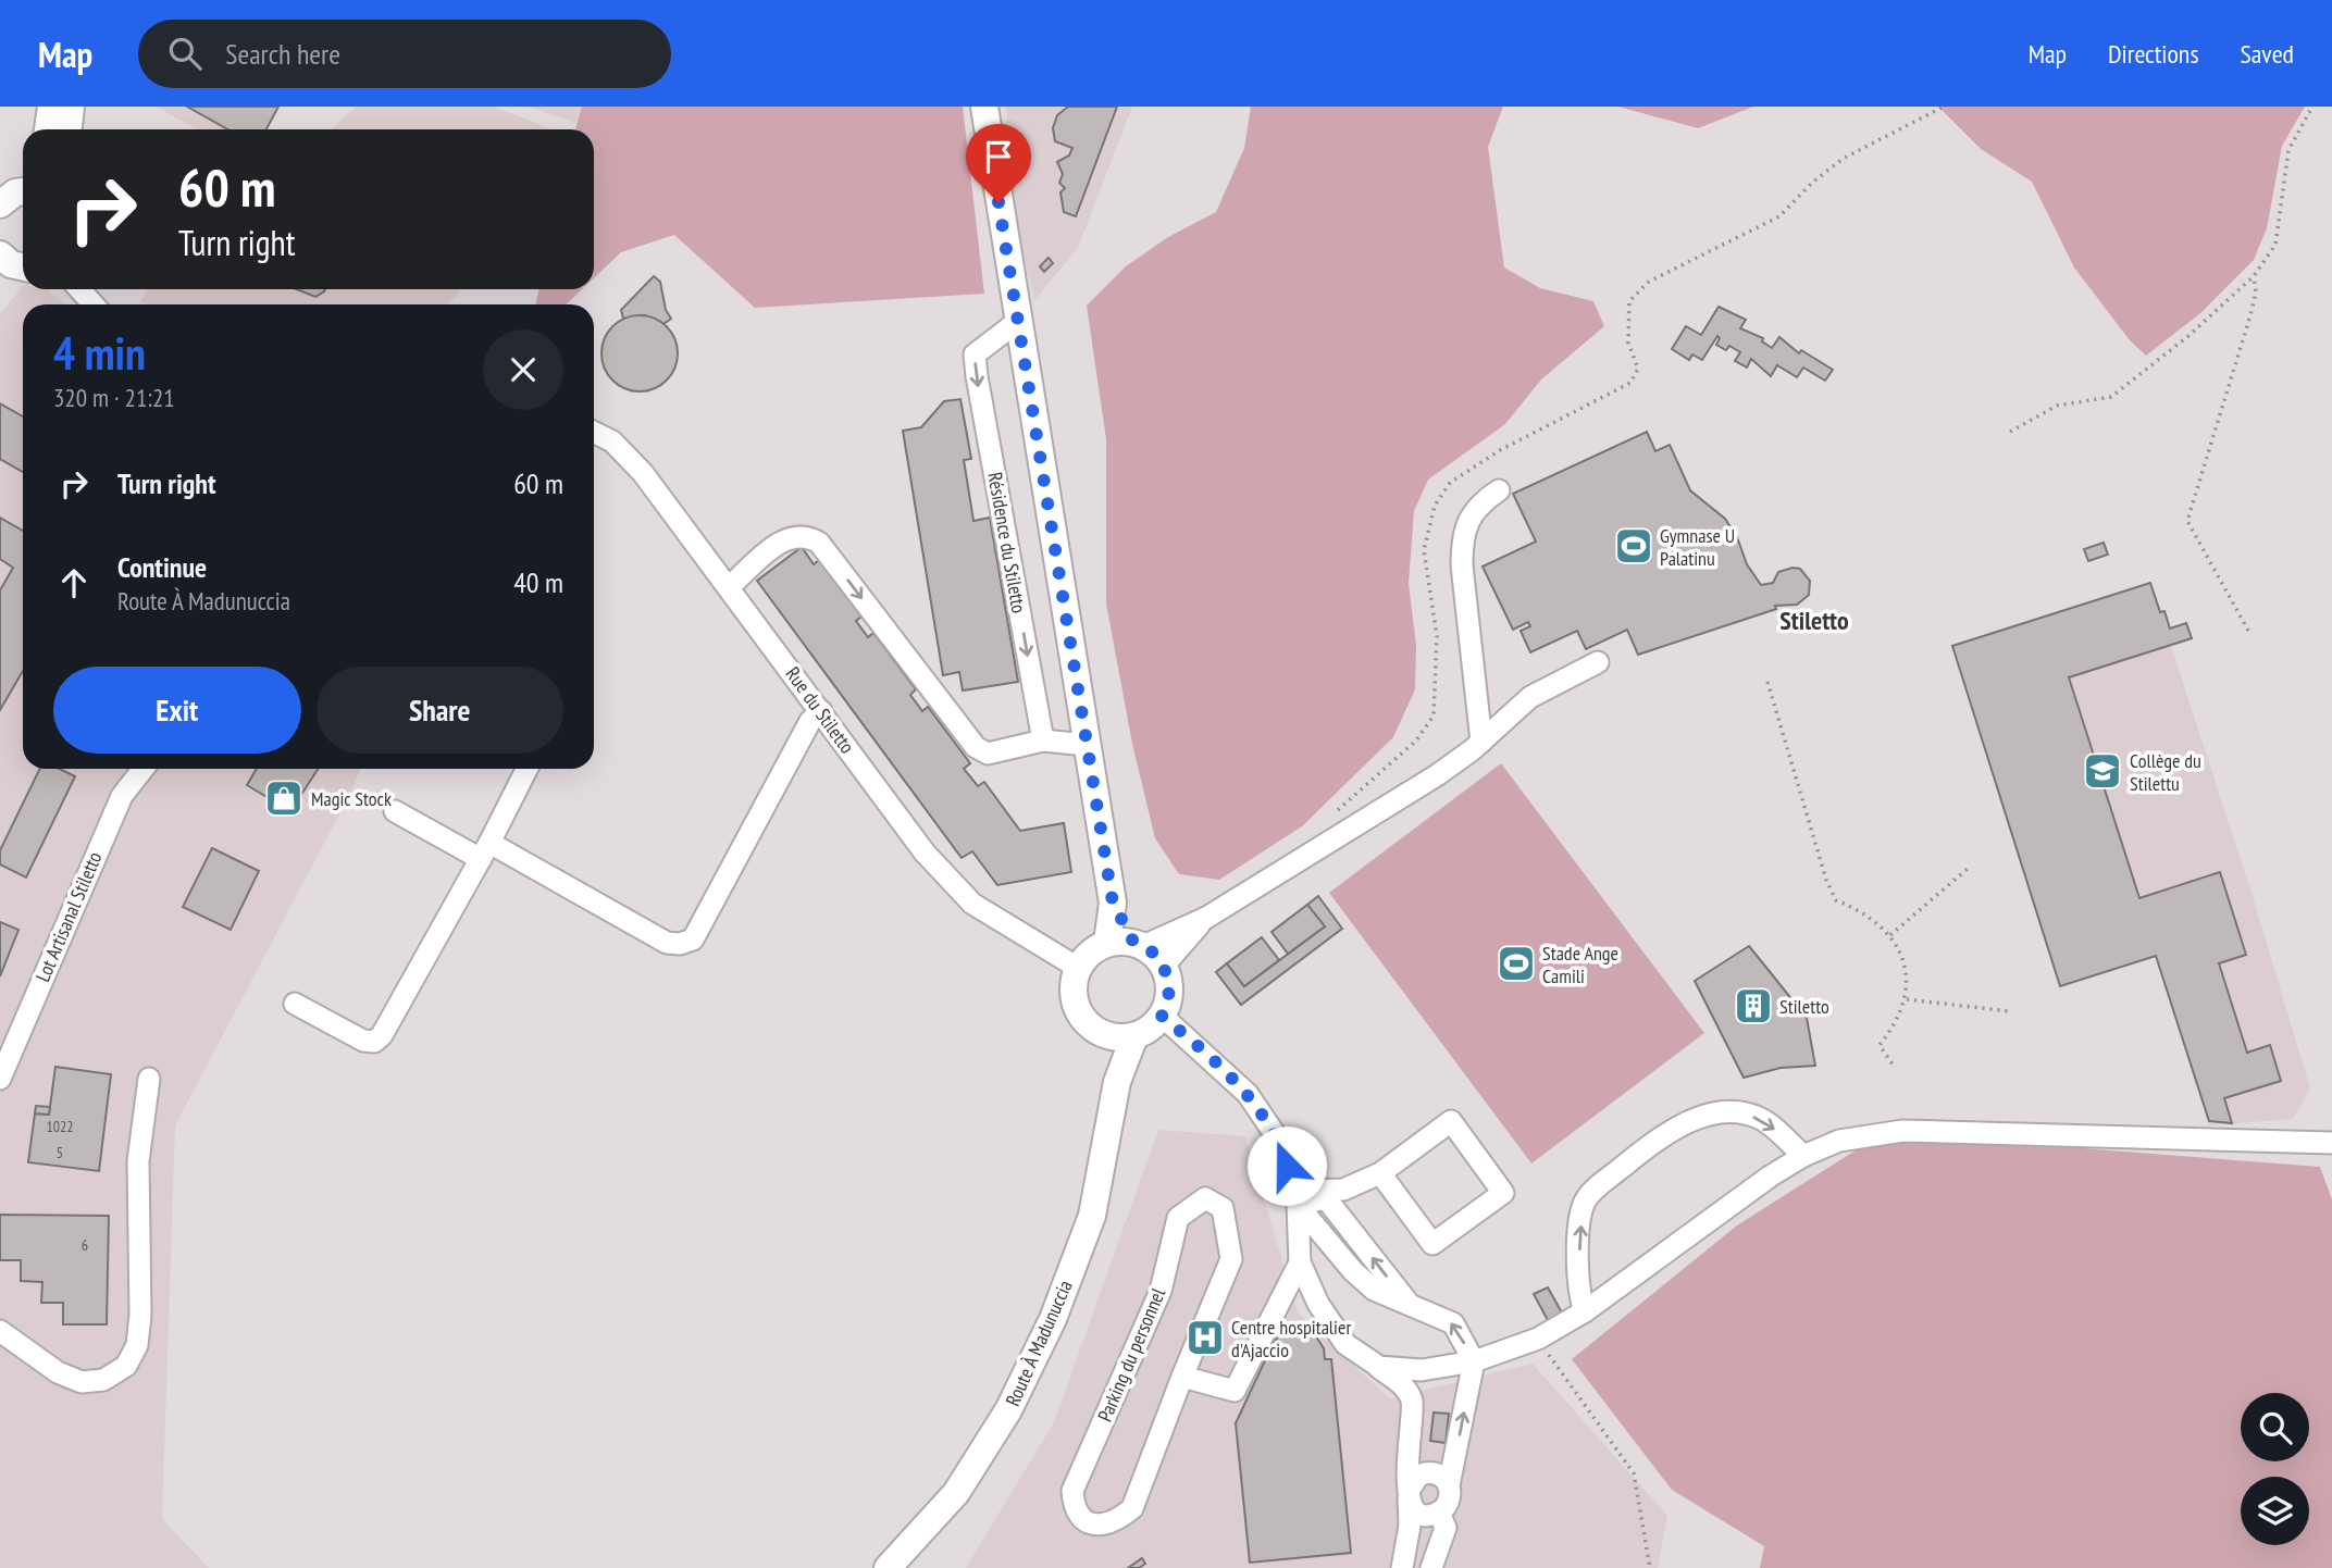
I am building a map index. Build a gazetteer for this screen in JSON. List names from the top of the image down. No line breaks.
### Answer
{"streets":{"main road":["Route À Madunuccia"],"street":["Résidence du Stiletto","Rue du Stiletto","Lot Artisanal Stiletto","Parking du personnel"]},"crossings":[["Rue du Stiletto","Route À Madunuccia"]],"one_way":["Résidence du Stiletto"],"districts":["Stiletto"],"places":{"sports":["Gymnase U Palatinu","Stade Ange Camili"],"school or university":["Collège du Stilettu"],"shop":["Magic Stock"],"building":["Stiletto"],"hospital":["Centre hospitalier d'Ajaccio"]},"house_numbers":["1022","5","6"],"page":{"header":"Map","search":"Search here","nav":["Map","Directions","Saved"],"turn":["60 m","Turn right"],"heading":["4 min","320 m · 21:21"],"list":[{"name":"Turn right","value":"60 m"},{"name":"Continue","note":"Route À Madunuccia","value":"40 m"}],"buttons":["Exit","Share"]}}
